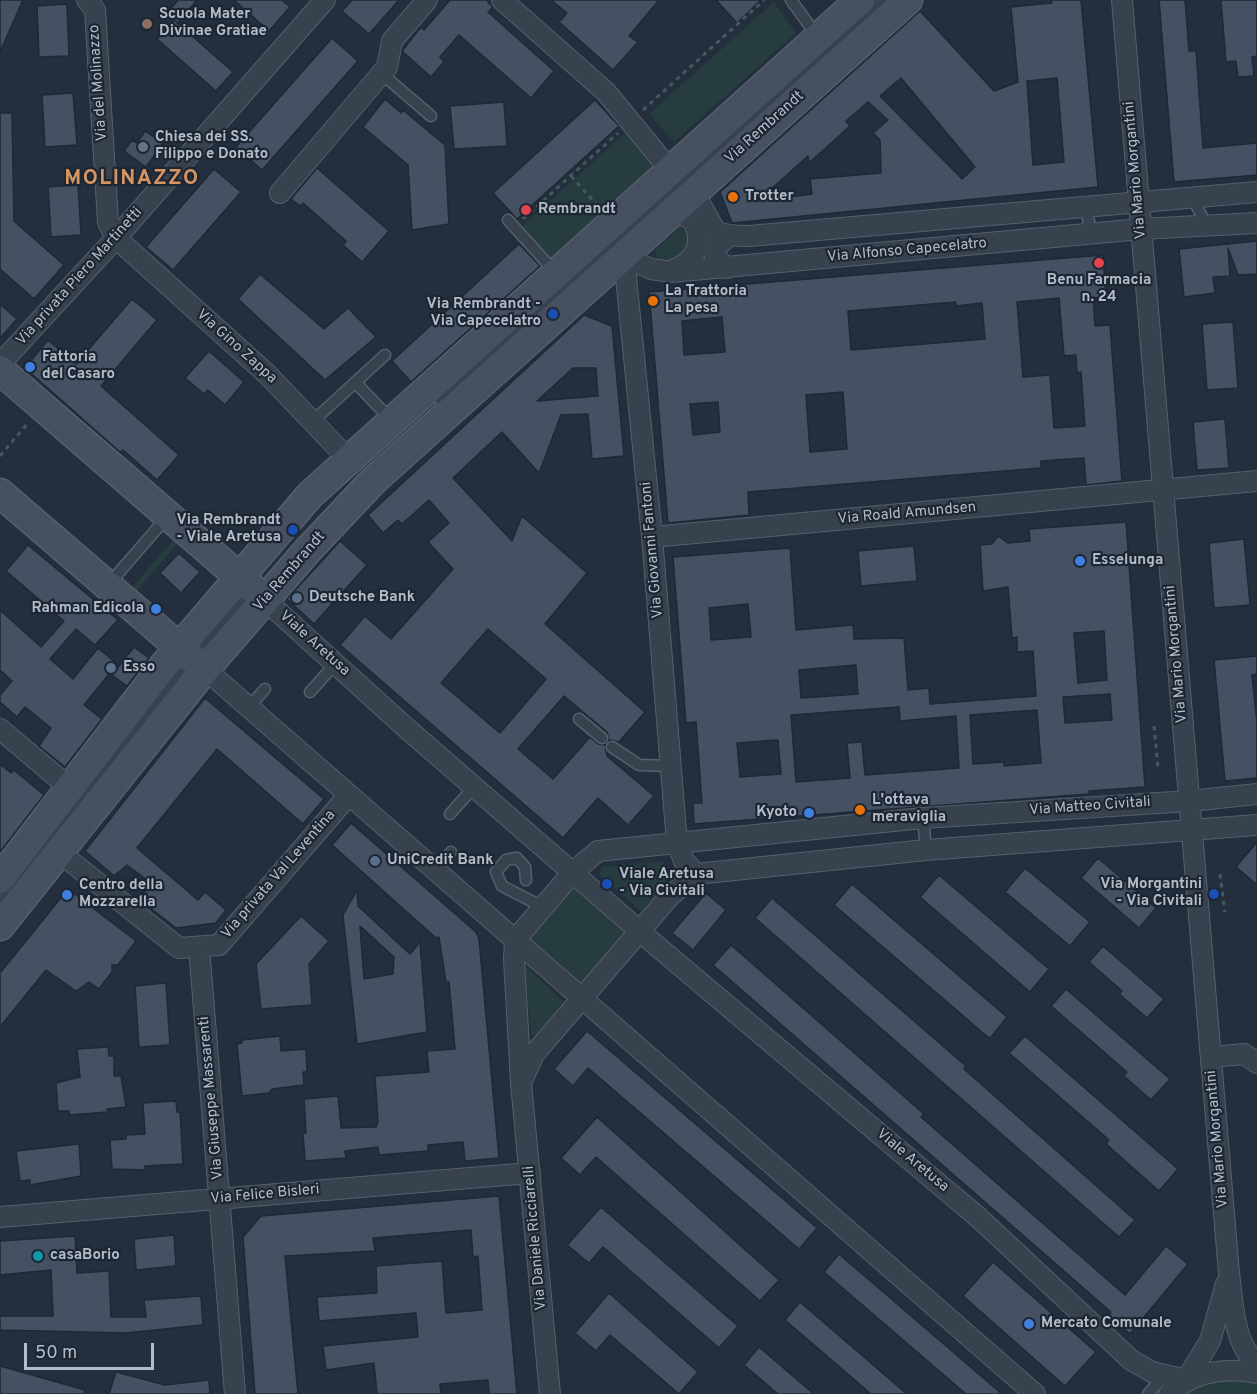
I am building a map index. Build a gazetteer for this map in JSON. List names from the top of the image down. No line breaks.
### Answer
{"streets":{"street":["Via del Molinazzo","Via Rembrandt","Via Mario Morgantini","Via Alfonso Capecelatro","Via privata Piero Martinetti","Via Gino Zappa","Via Roald Amundsen","Via Giovanni Fantoni","Viale Aretusa","Via Matteo Civitali","Via privata Val Leventina","Via Giuseppe Massarenti","Via Felice Bisleri","Via Daniele Ricciarelli"]},"crossings":[["Via del Molinazzo","Via privata Piero Martinetti"],["Via del Molinazzo","Via Gino Zappa"],["Via Rembrandt","Via Alfonso Capecelatro"],["Via Rembrandt","Via Gino Zappa"],["Via Rembrandt","Via Giovanni Fantoni"],["Via Rembrandt","Viale Aretusa"],["Via Rembrandt","Via privata Val Leventina"],["Via Mario Morgantini","Via Alfonso Capecelatro"],["Via Mario Morgantini","Via Roald Amundsen"],["Via Mario Morgantini","Viale Aretusa"],["Via Mario Morgantini","Via Matteo Civitali"],["Via Alfonso Capecelatro","Via Giovanni Fantoni"],["Via privata Piero Martinetti","Via Gino Zappa"],["Via Roald Amundsen","Via Giovanni Fantoni"],["Via Giovanni Fantoni","Via Matteo Civitali"],["Viale Aretusa","Via Matteo Civitali"],["Via privata Val Leventina","Via Giuseppe Massarenti"],["Via Giuseppe Massarenti","Via Felice Bisleri"],["Via Felice Bisleri","Via Daniele Ricciarelli"]],"districts":["MOLINAZZO"],"places":["Scuola Mater Divinae Gratiae","Chiesa dei SS. Filippo e Donato","Trotter","Rembrandt","Benu Farmacia n. 24","La Trattoria La pesa","Via Rembrandt - Via Capecelatro","Fattoria del Casaro","Via Rembrandt - Viale Aretusa","Esselunga","Deutsche Bank","Rahman Edicola","Esso","L'ottava meraviglia","Kyoto","UniCredit Bank","Viale Aretusa - Via Civitali","Via Morgantini - Via Civitali","Centro della Mozzarella","casaBorio","Mercato Comunale"],"scale_bar":"50 m"}
